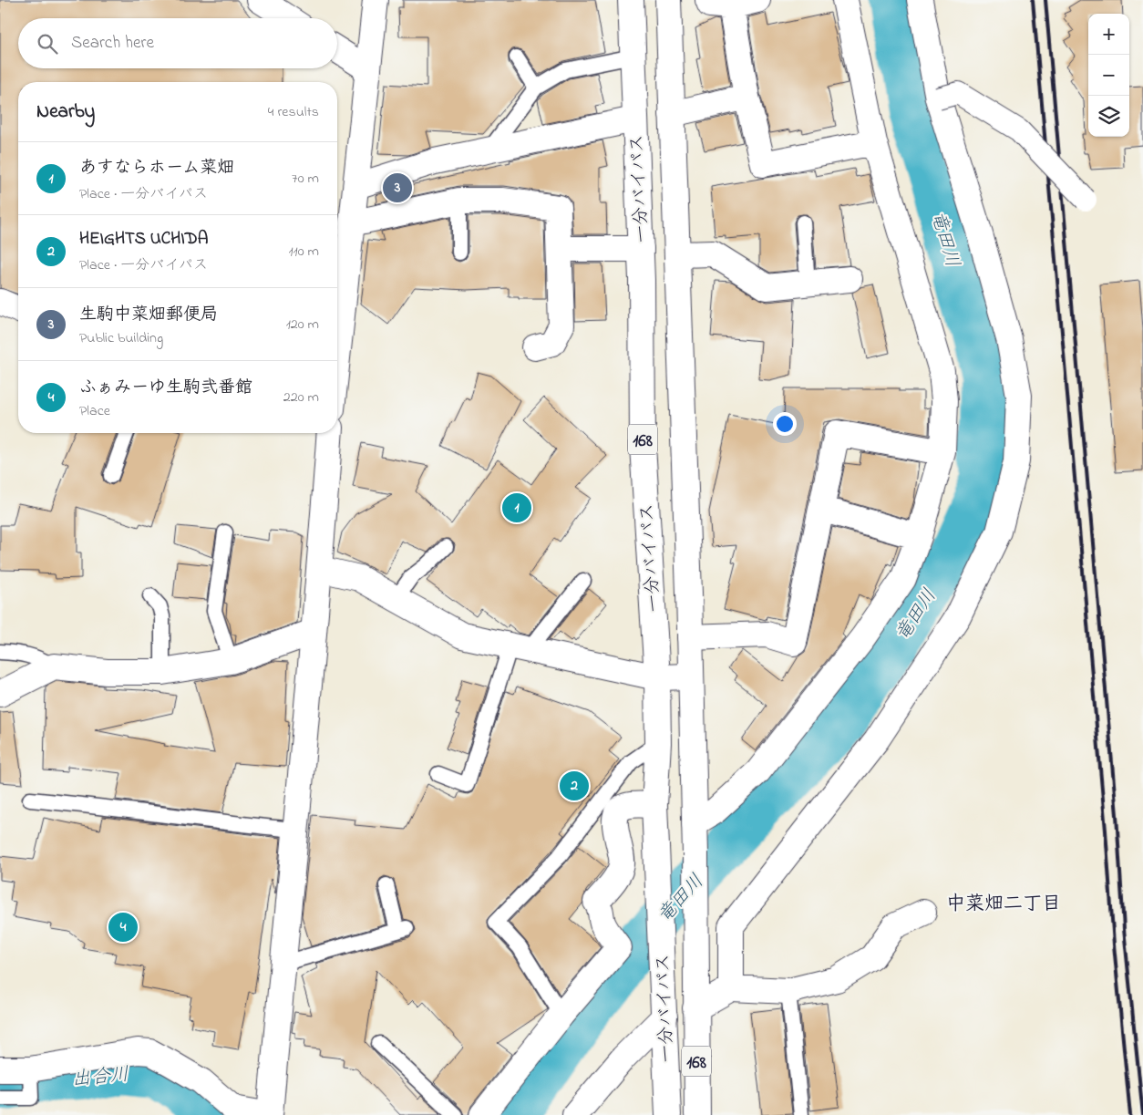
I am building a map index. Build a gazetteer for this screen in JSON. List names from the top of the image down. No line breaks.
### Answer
{"streets":{"main road":["一分バイパス","168"]},"districts":["中菜畑二丁目"],"water":["竜田川","出合川"],"page":{"map_buttons":["+","−"],"search":"Search here","heading":["Nearby","4 results"],"list":[{"mark":"1","name":"あすならホーム菜畑","note":"Place · 一分バイパス","value":"70 m"},{"mark":"2","name":"HEIGHTS UCHIDA","note":"Place · 一分バイパス","value":"110 m"},{"mark":"3","name":"生駒中菜畑郵便局","note":"Public building","value":"120 m"},{"mark":"4","name":"ふぁみーゆ生駒弐番館","note":"Place","value":"220 m"}],"pins":["3","1","2","4"]}}
